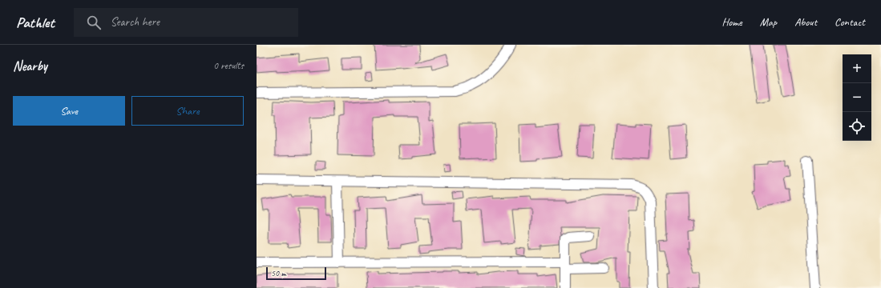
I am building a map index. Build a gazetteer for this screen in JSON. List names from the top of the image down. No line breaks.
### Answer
{"scale_bar":"50 m","page":{"header":"Pathlet","search":"Search here","nav":["Home","Map","About","Contact"],"heading":["Nearby","0 results"],"map_buttons":["+","−"],"buttons":["Save","Share"],"scale":"50 m"}}
